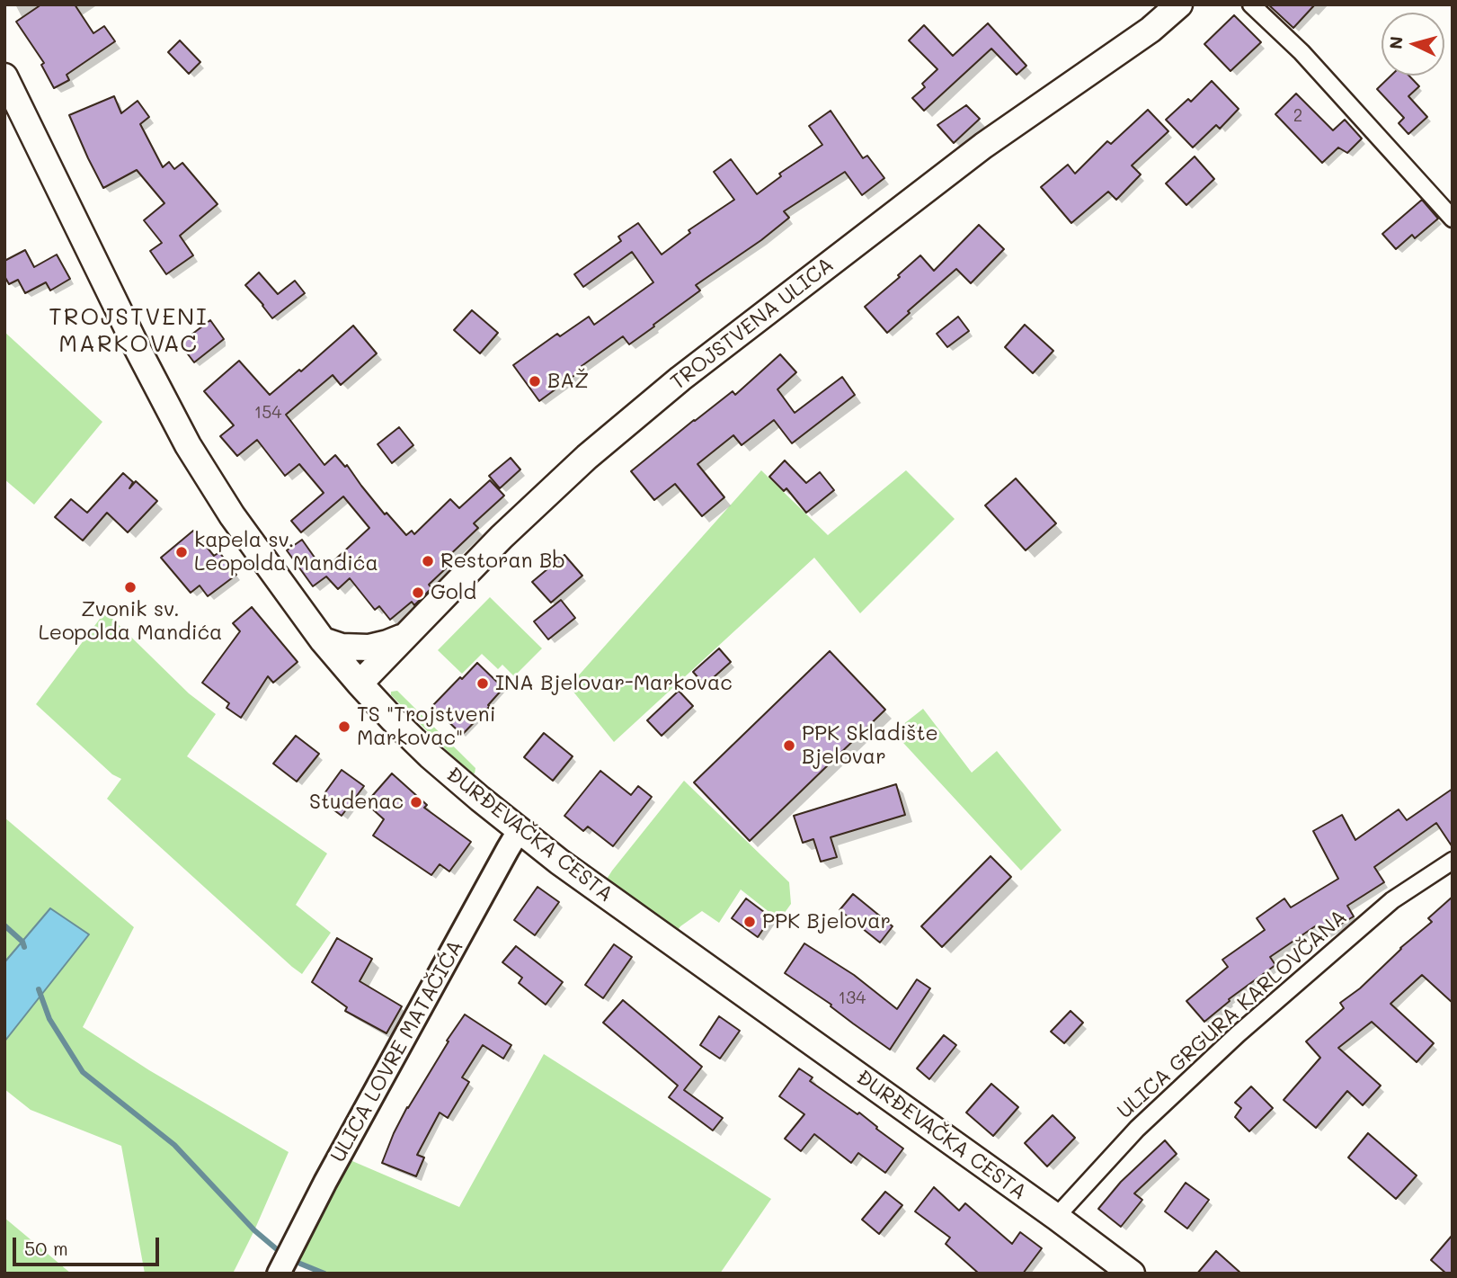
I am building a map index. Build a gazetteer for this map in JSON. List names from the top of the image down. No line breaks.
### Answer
{"streets":{"main road":["TROJSTVENA ULICA","ĐURĐEVAČKA CESTA","ULICA LOVRE MATAČIĆA"],"street":["ULICA GRGURA KARLOVČANA"]},"crossings":[["TROJSTVENA ULICA","ĐURĐEVAČKA CESTA"],["ĐURĐEVAČKA CESTA","ULICA GRGURA KARLOVČANA"],["ĐURĐEVAČKA CESTA","ULICA LOVRE MATAČIĆA"]],"districts":["TROJSTVENI MARKOVAC"],"places":["BAŽ","kapela sv. Leopolda Mandića","Restoran Bb","Zvonik sv. Leopolda Mandića","Gold","INA Bjelovar-Markovac","TS \"Trojstveni Markovac\"","PPK Skladište Bjelovar","Studenac","PPK Bjelovar"],"house_numbers":["2","154","134"],"scale_bar":"50 m","north":"left"}
